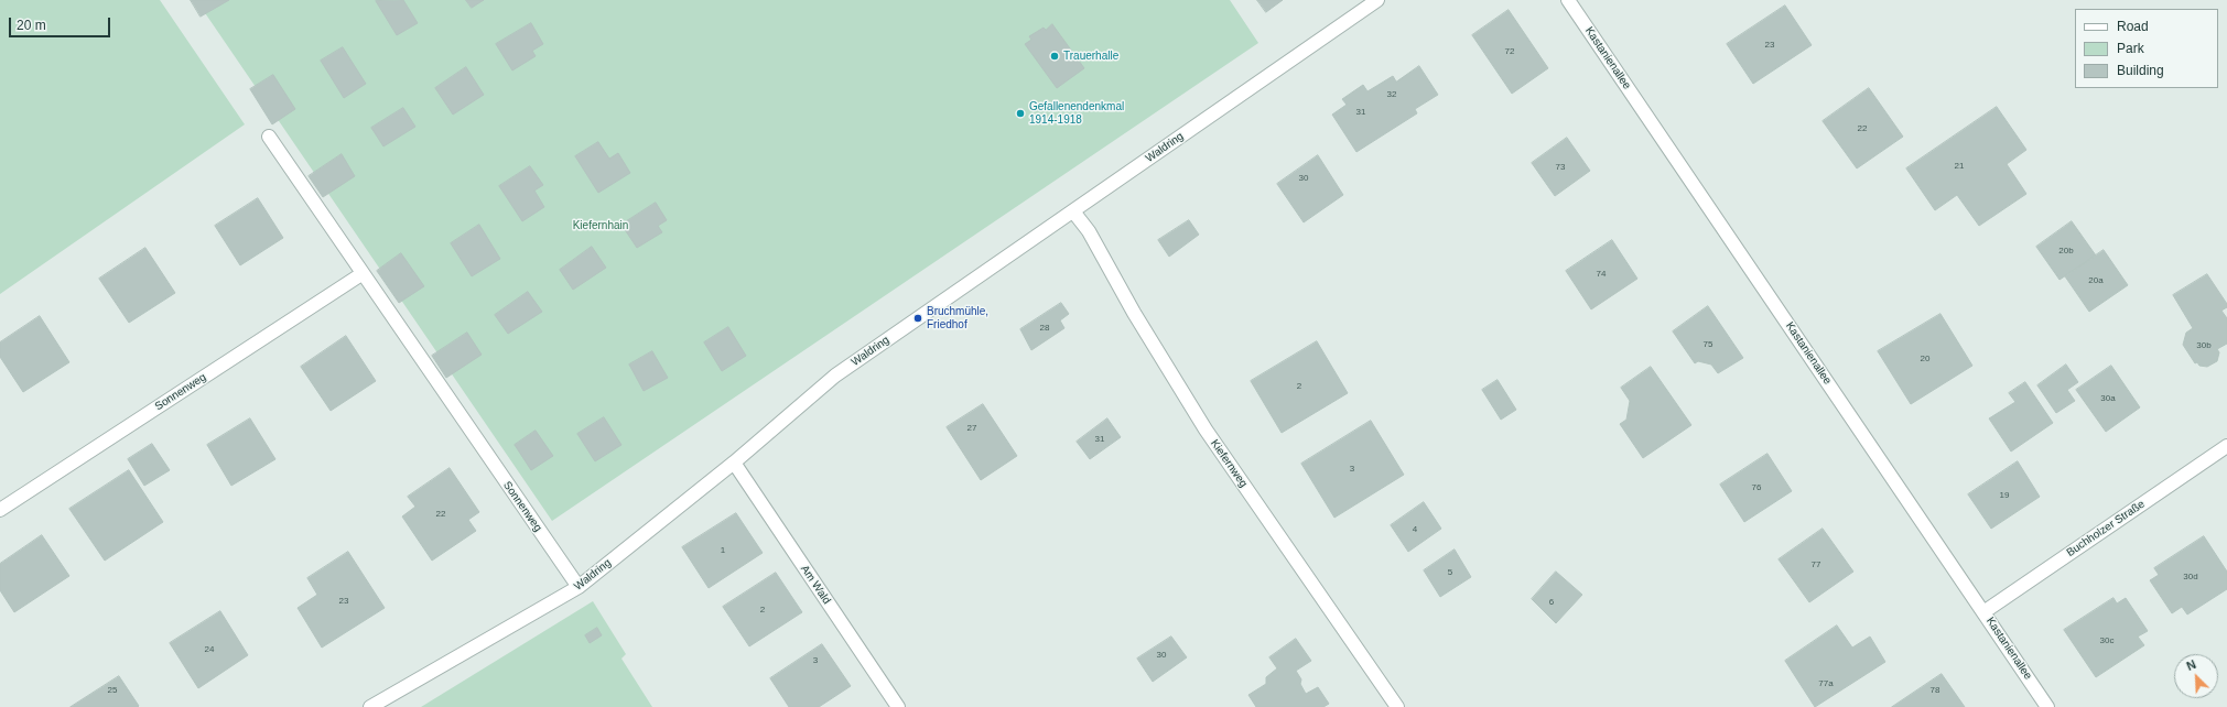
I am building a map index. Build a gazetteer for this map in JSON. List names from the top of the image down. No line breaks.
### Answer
{"streets":{"street":["Kastanienallee","Waldring","Sonnenweg","Kiefernweg","Buchholzer Straße","Am Wald"]},"crossings":[["Kastanienallee","Buchholzer Straße"],["Waldring","Sonnenweg"],["Waldring","Kiefernweg"],["Waldring","Am Wald"]],"parks":["Kiefernhain"],"places":["Trauerhalle","Gefallenendenkmal 1914-1918","Bruchmühle, Friedhof"],"house_numbers":["23","72","32","31","22","21","73","30","20b","74","20a","28","75","30b","20","2","30a","27","31","3","76","19","22","4","1","77","5","30d","23","6","2","30c","24","30","3","77a","25","78"],"legend":["Road","Park","Building"],"scale_bar":"20 m","north":"top left"}
